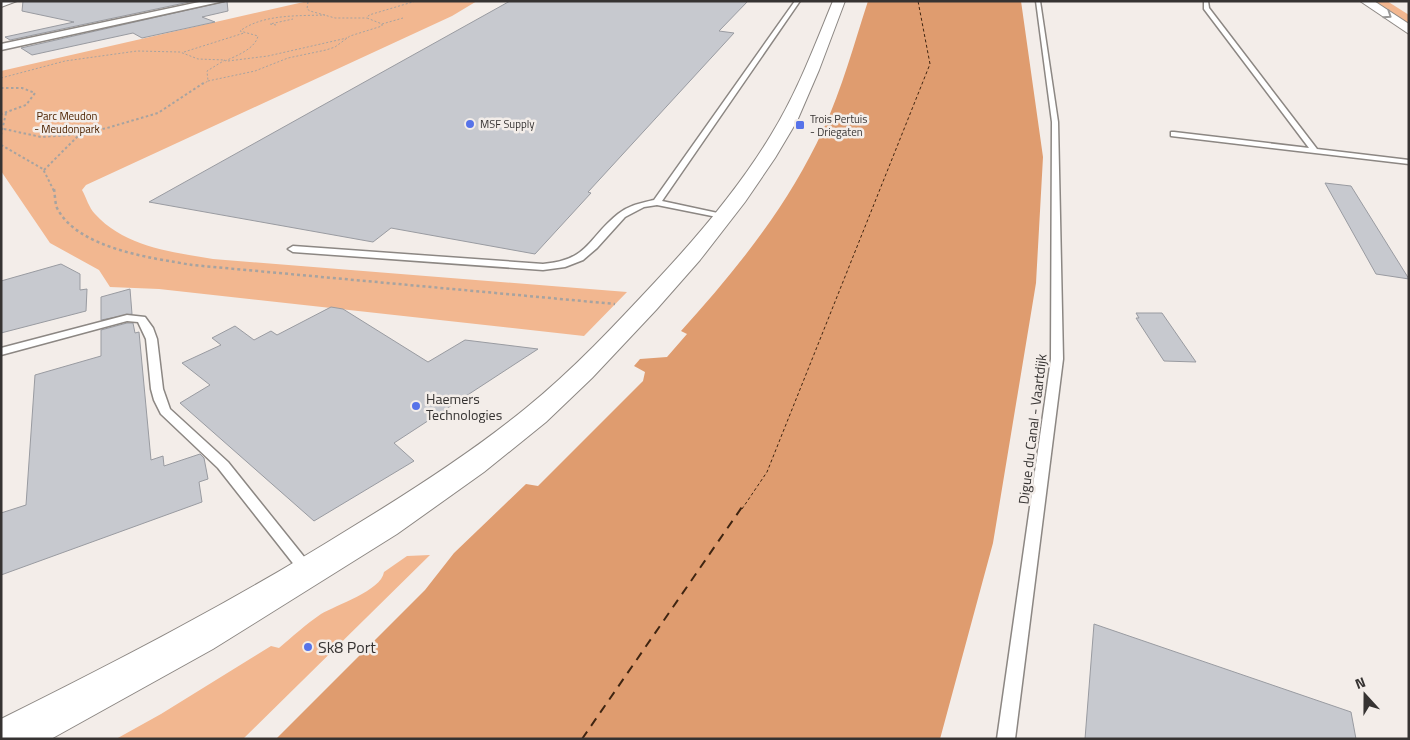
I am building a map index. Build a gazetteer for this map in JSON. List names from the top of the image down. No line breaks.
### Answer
{"streets":{"lane":["Digue du Canal - Vaartdijk"]},"parks":["Parc Meudon - Meudonpark"],"places":{"other":["MSF Supply","Haemers Technologies","Sk8 Port"],"transit":["Trois Pertuis - Driegaten"]},"north":"top"}
